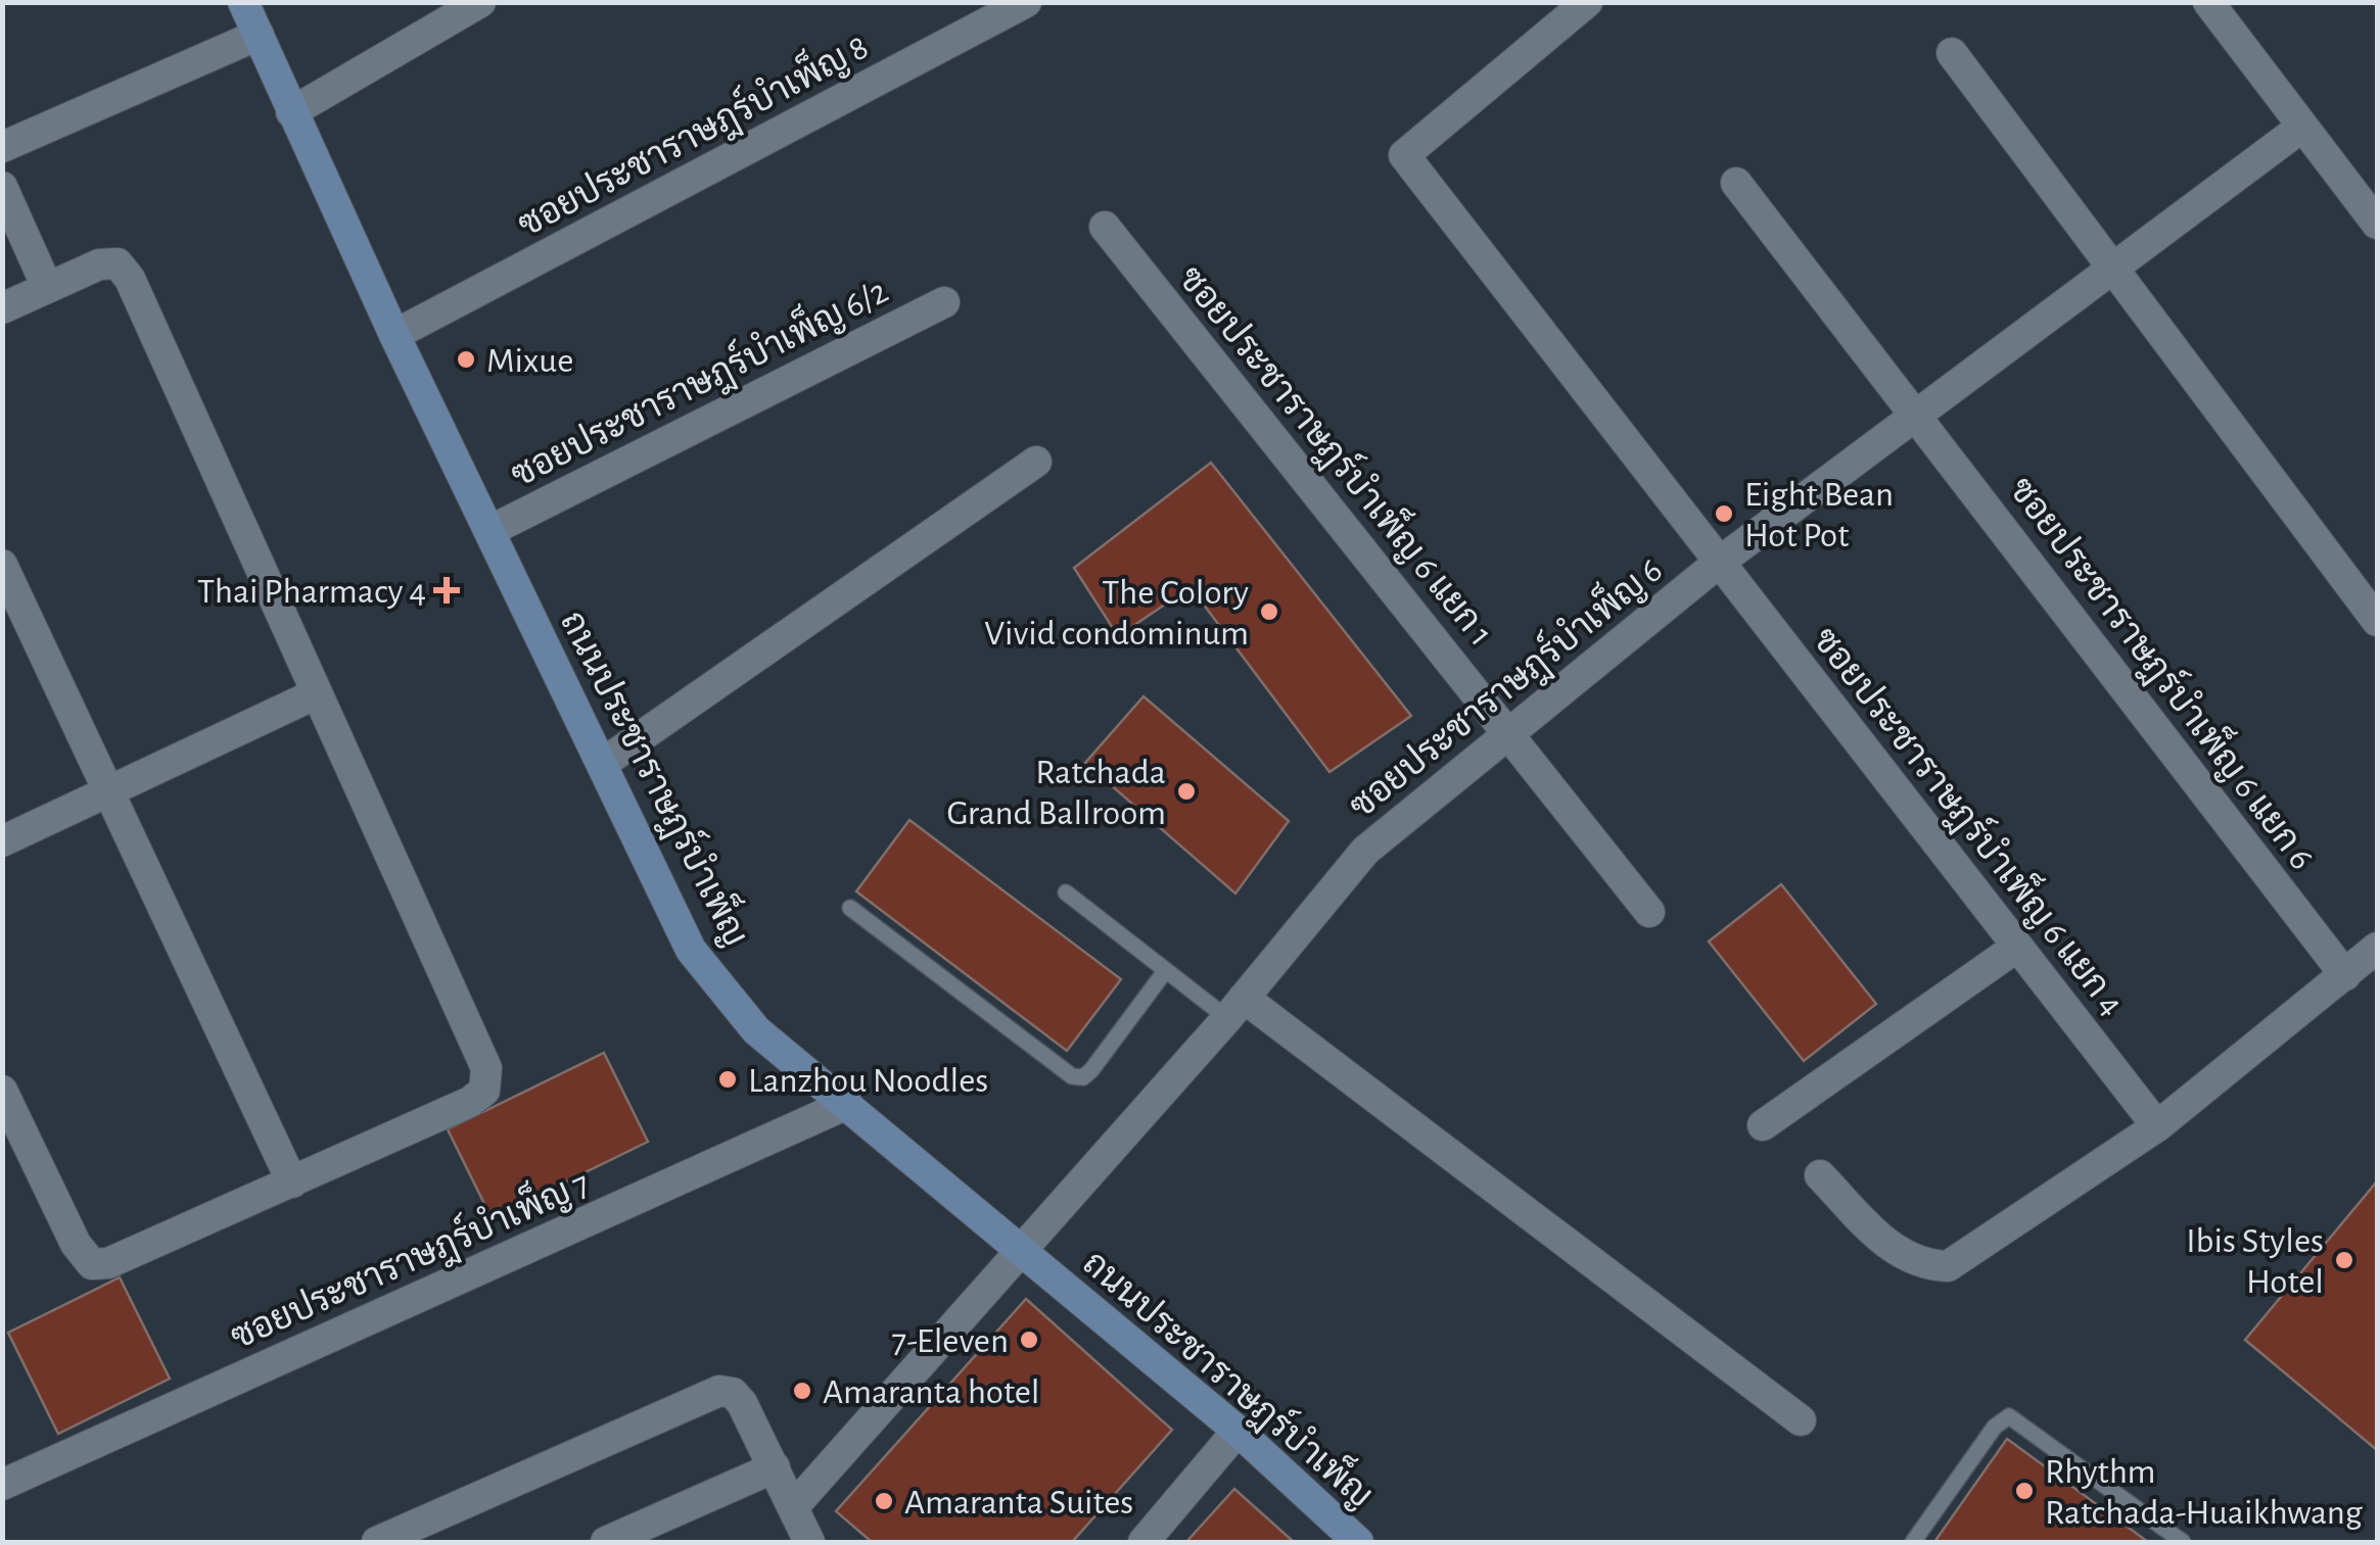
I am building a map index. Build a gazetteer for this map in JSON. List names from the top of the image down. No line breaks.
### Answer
{"streets":{"main road":["ถนนประชาราษฎร์บำเพ็ญ"],"street":["ซอยประชาราษฎร์บำเพ็ญ 8","ซอยประชาราษฎร์บำเพ็ญ 6/2","ซอยประชาราษฎร์บำเพ็ญ 6 แยก 1","ซอยประชาราษฎร์บำเพ็ญ 6 แยก 6","ซอยประชาราษฎร์บำเพ็ญ 6","ซอยประชาราษฎร์บำเพ็ญ 6 แยก 4","ซอยประชาราษฎร์บำเพ็ญ 7"]},"crossings":[["ซอยประชาราษฎร์บำเพ็ญ 8","ถนนประชาราษฎร์บำเพ็ญ"],["ซอยประชาราษฎร์บำเพ็ญ 6/2","ถนนประชาราษฎร์บำเพ็ญ"],["ซอยประชาราษฎร์บำเพ็ญ 6 แยก 1","ซอยประชาราษฎร์บำเพ็ญ 6"],["ซอยประชาราษฎร์บำเพ็ญ 6 แยก 6","ซอยประชาราษฎร์บำเพ็ญ 6"],["ซอยประชาราษฎร์บำเพ็ญ 6","ถนนประชาราษฎร์บำเพ็ญ"],["ซอยประชาราษฎร์บำเพ็ญ 6","ซอยประชาราษฎร์บำเพ็ญ 6 แยก 4"],["ถนนประชาราษฎร์บำเพ็ญ","ซอยประชาราษฎร์บำเพ็ญ 7"]],"places":{"other":["Mixue","Eight Bean Hot Pot","The Colory Vivid condominum","Ratchada Grand Ballroom","Lanzhou Noodles","Ibis Styles Hotel","7-Eleven","Amaranta hotel","Rhythm Ratchada-Huaikhwang","Amaranta Suites"],"health":["Thai Pharmacy 4"]}}
